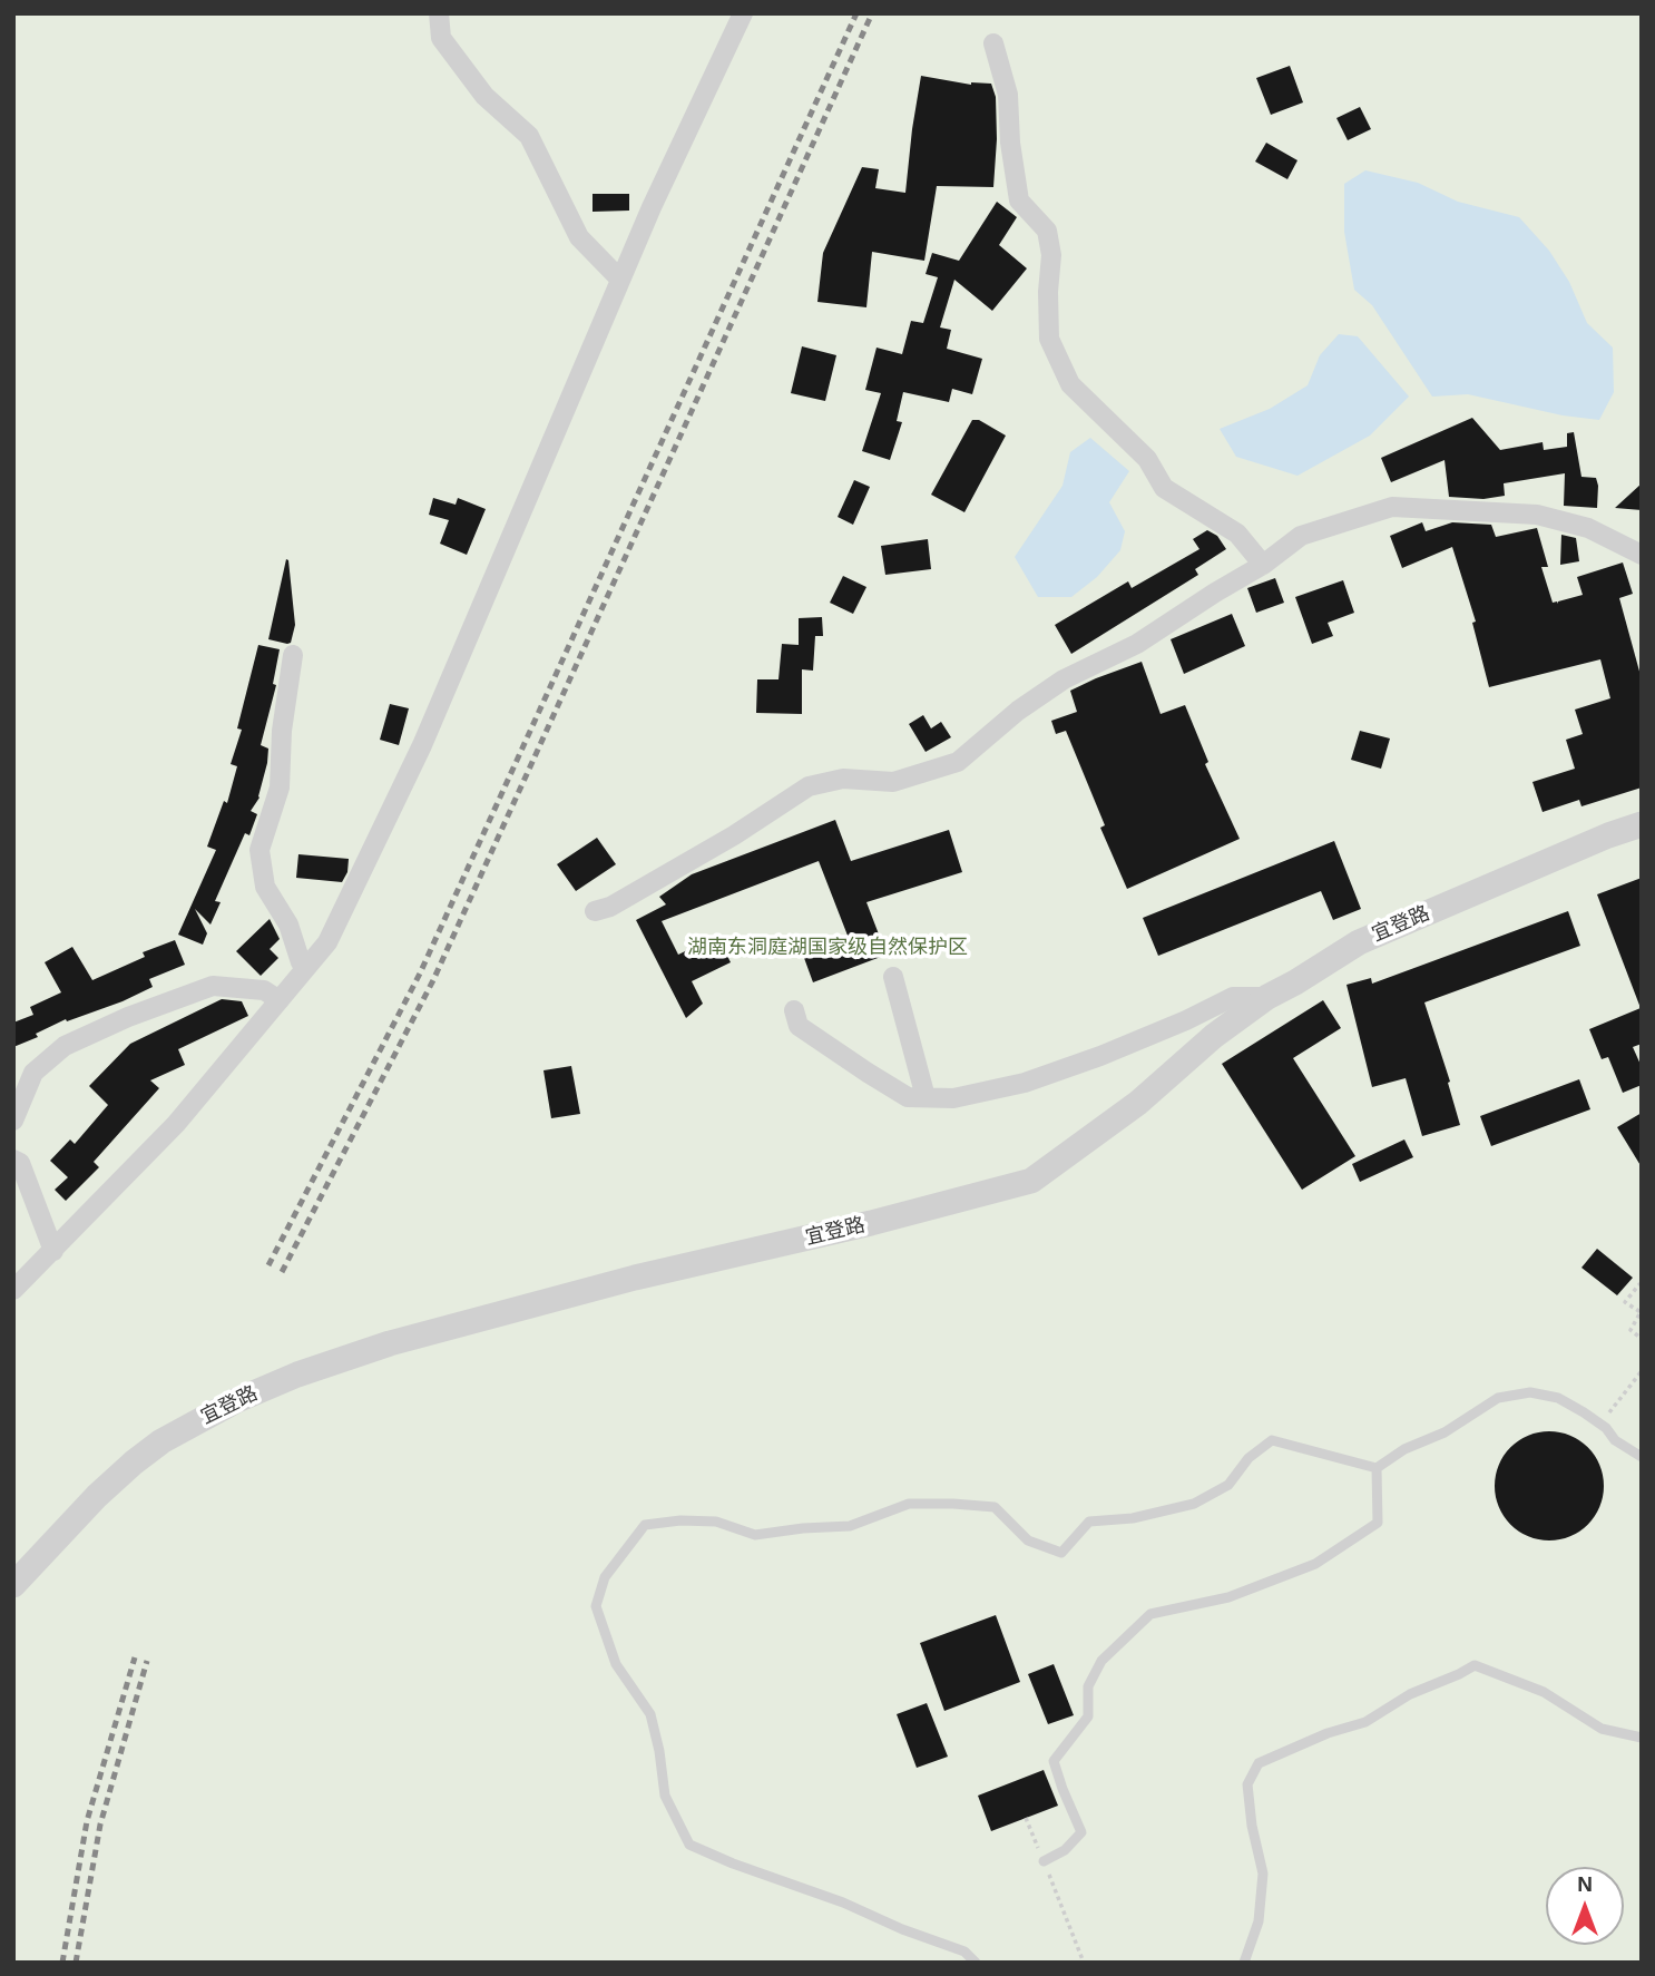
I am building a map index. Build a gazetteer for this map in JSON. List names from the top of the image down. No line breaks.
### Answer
{"streets":{"street":["宜登路"]},"parks":["湖南东洞庭湖国家级自然保护区"],"north":"top"}
